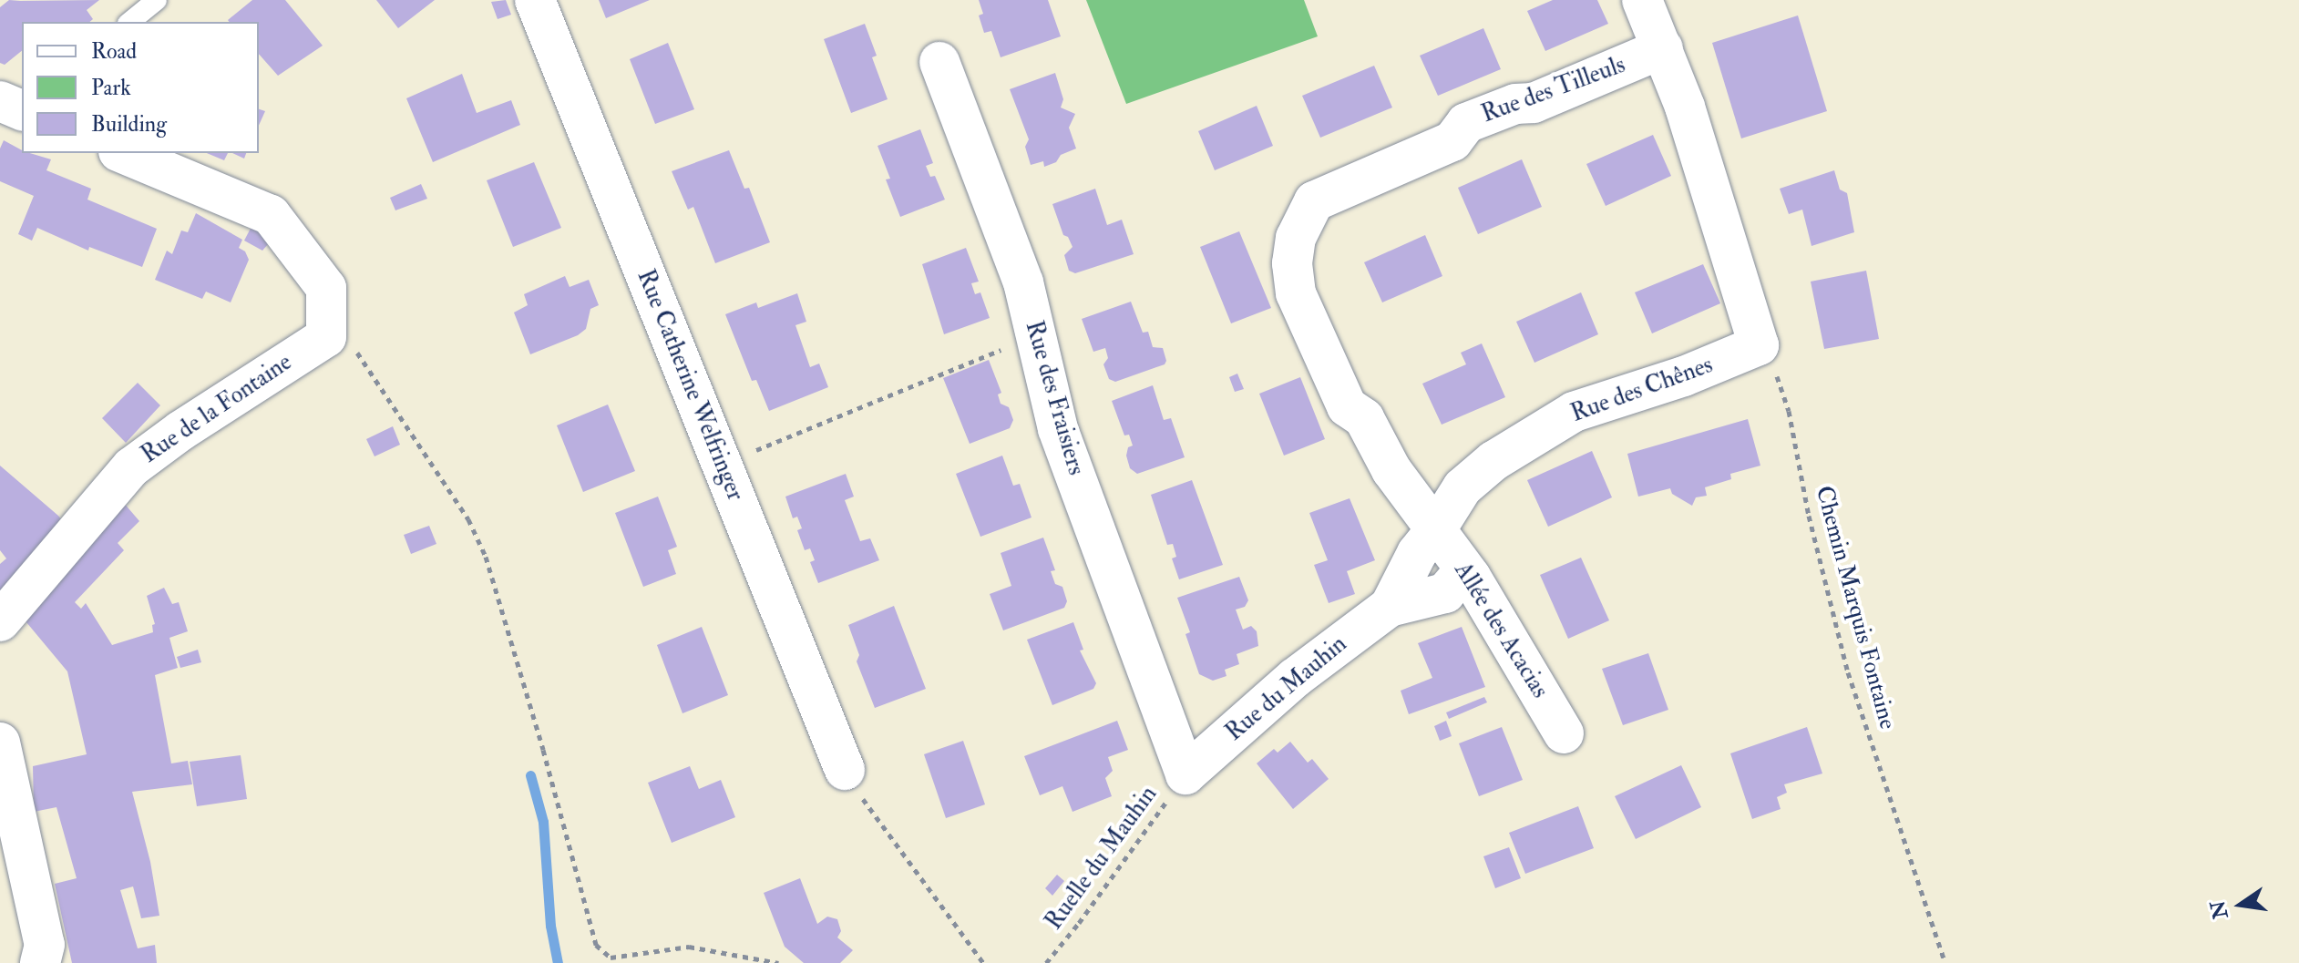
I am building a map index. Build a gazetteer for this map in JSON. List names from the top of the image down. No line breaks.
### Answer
{"streets":{"street":["Rue des Tilleuls","Rue Catherine Welfringer","Rue des Chênes","Rue des Fraisiers","Rue de la Fontaine","Allée des Acacias","Rue du Mauhin"],"path":["Chemin Marquis Fontaine","Ruelle du Mauhin"]},"crossings":[["Rue des Tilleuls","Rue des Chênes"],["Rue des Tilleuls","Allée des Acacias"],["Rue des Tilleuls","Rue du Mauhin"],["Rue des Chênes","Chemin Marquis Fontaine"],["Rue des Chênes","Allée des Acacias"],["Rue des Chênes","Rue du Mauhin"],["Rue des Fraisiers","Rue du Mauhin"],["Rue des Fraisiers","Ruelle du Mauhin"],["Allée des Acacias","Rue du Mauhin"],["Rue du Mauhin","Ruelle du Mauhin"]],"legend":["Road","Park","Building"],"north":"left"}
